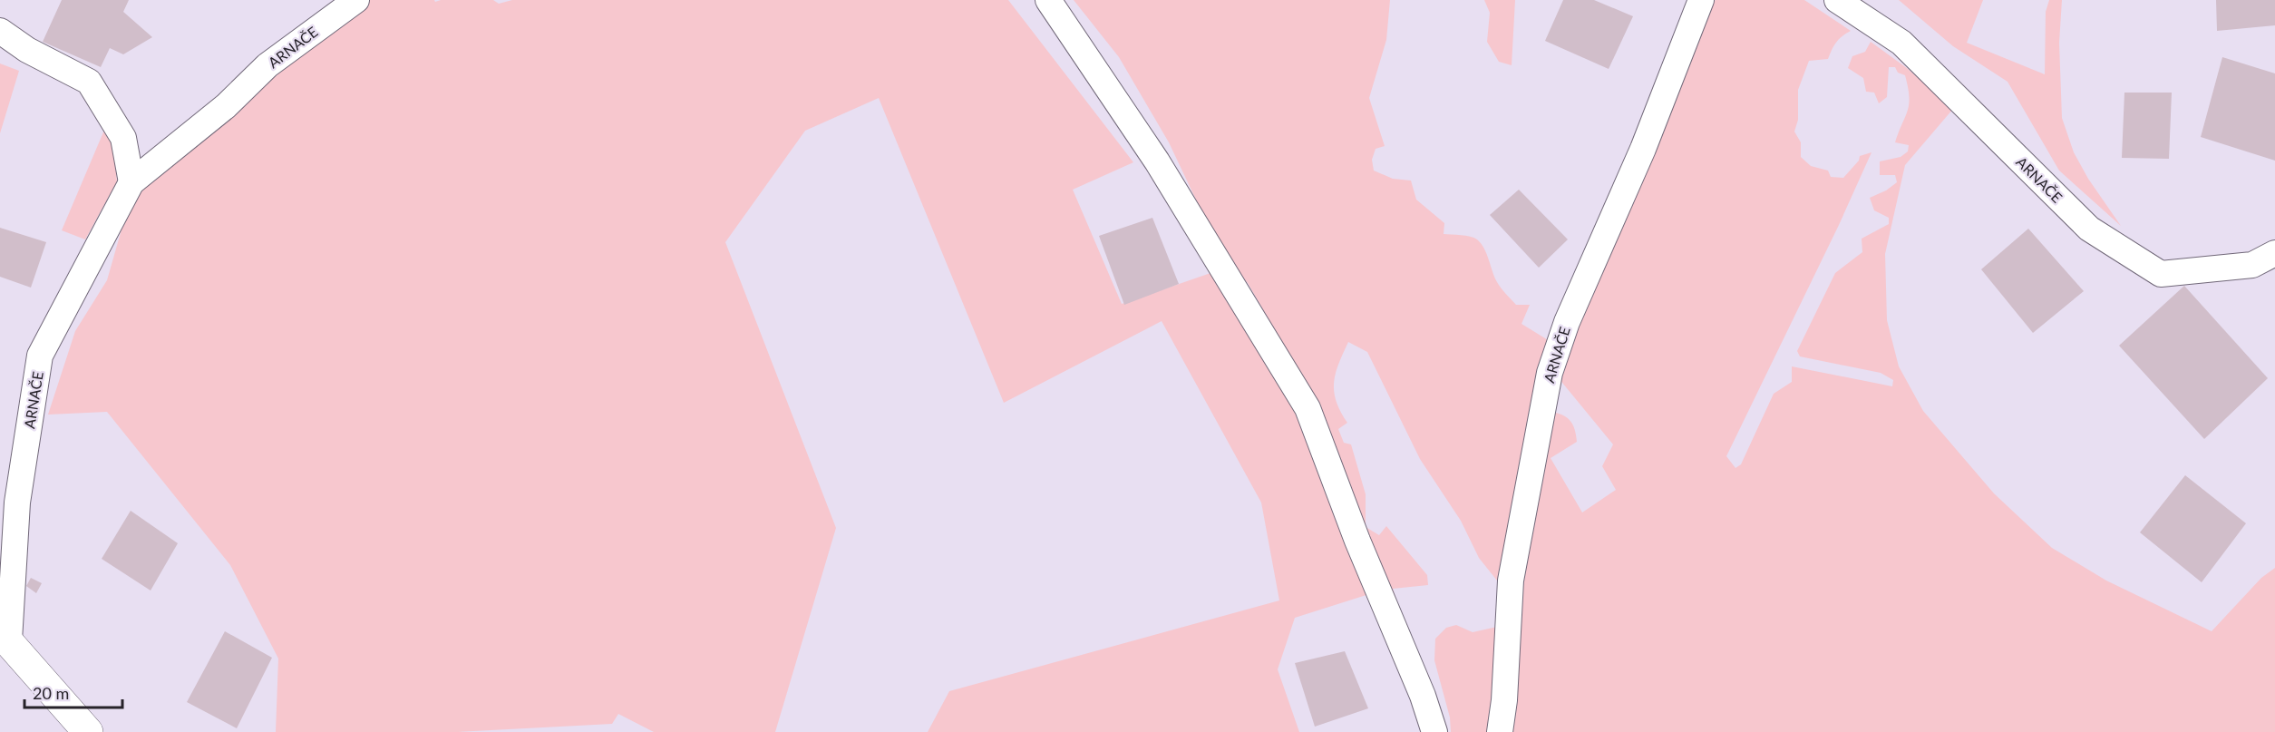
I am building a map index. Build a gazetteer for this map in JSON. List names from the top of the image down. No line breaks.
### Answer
{"streets":{"street":["ARNAČE"]},"scale_bar":"20 m"}
